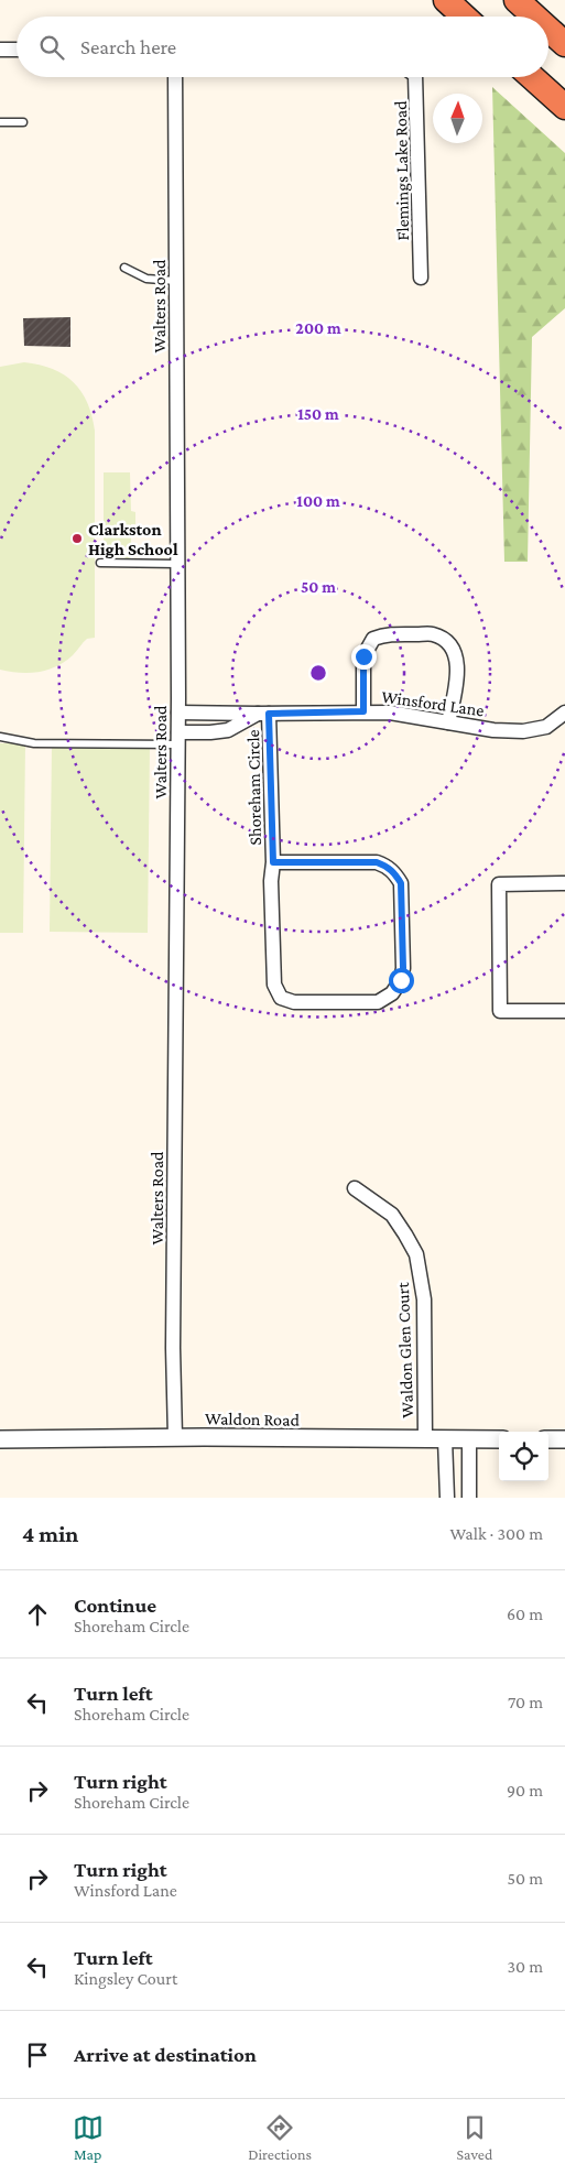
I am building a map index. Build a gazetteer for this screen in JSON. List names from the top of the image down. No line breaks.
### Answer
{"streets":{"street":["Flemings Lake Road","Walters Road","Winsford Lane","Shoreham Circle","Waldon Glen Court","Waldon Road"]},"crossings":[["Walters Road","Winsford Lane"],["Walters Road","Waldon Road"],["Winsford Lane","Shoreham Circle"],["Waldon Glen Court","Waldon Road"]],"places":["Clarkston High School"],"north":"top","page":{"search":"Search here","heading":["4 min","Walk · 300 m"],"list":[["Continue","Shoreham Circle","60 m"],["Turn left","Shoreham Circle","70 m"],["Turn right","Shoreham Circle","90 m"],["Turn right","Winsford Lane","50 m"],["Turn left","Kingsley Court","30 m"],"Arrive at destination"],"nav":["Map","Directions","Saved"]},"rings":["200 m","150 m","100 m","50 m"]}
